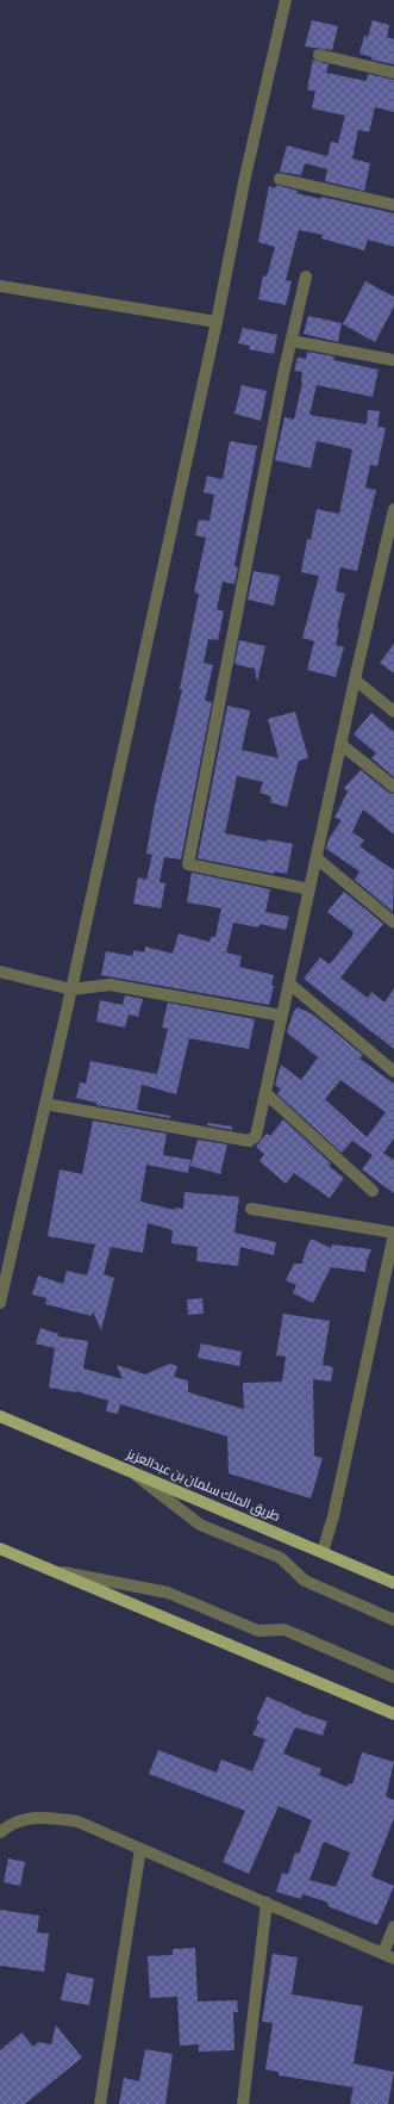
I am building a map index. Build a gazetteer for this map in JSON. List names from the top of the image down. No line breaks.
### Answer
{"streets":{"main road":["طريق الملك سلمان بن عبدالعزيز"]}}
